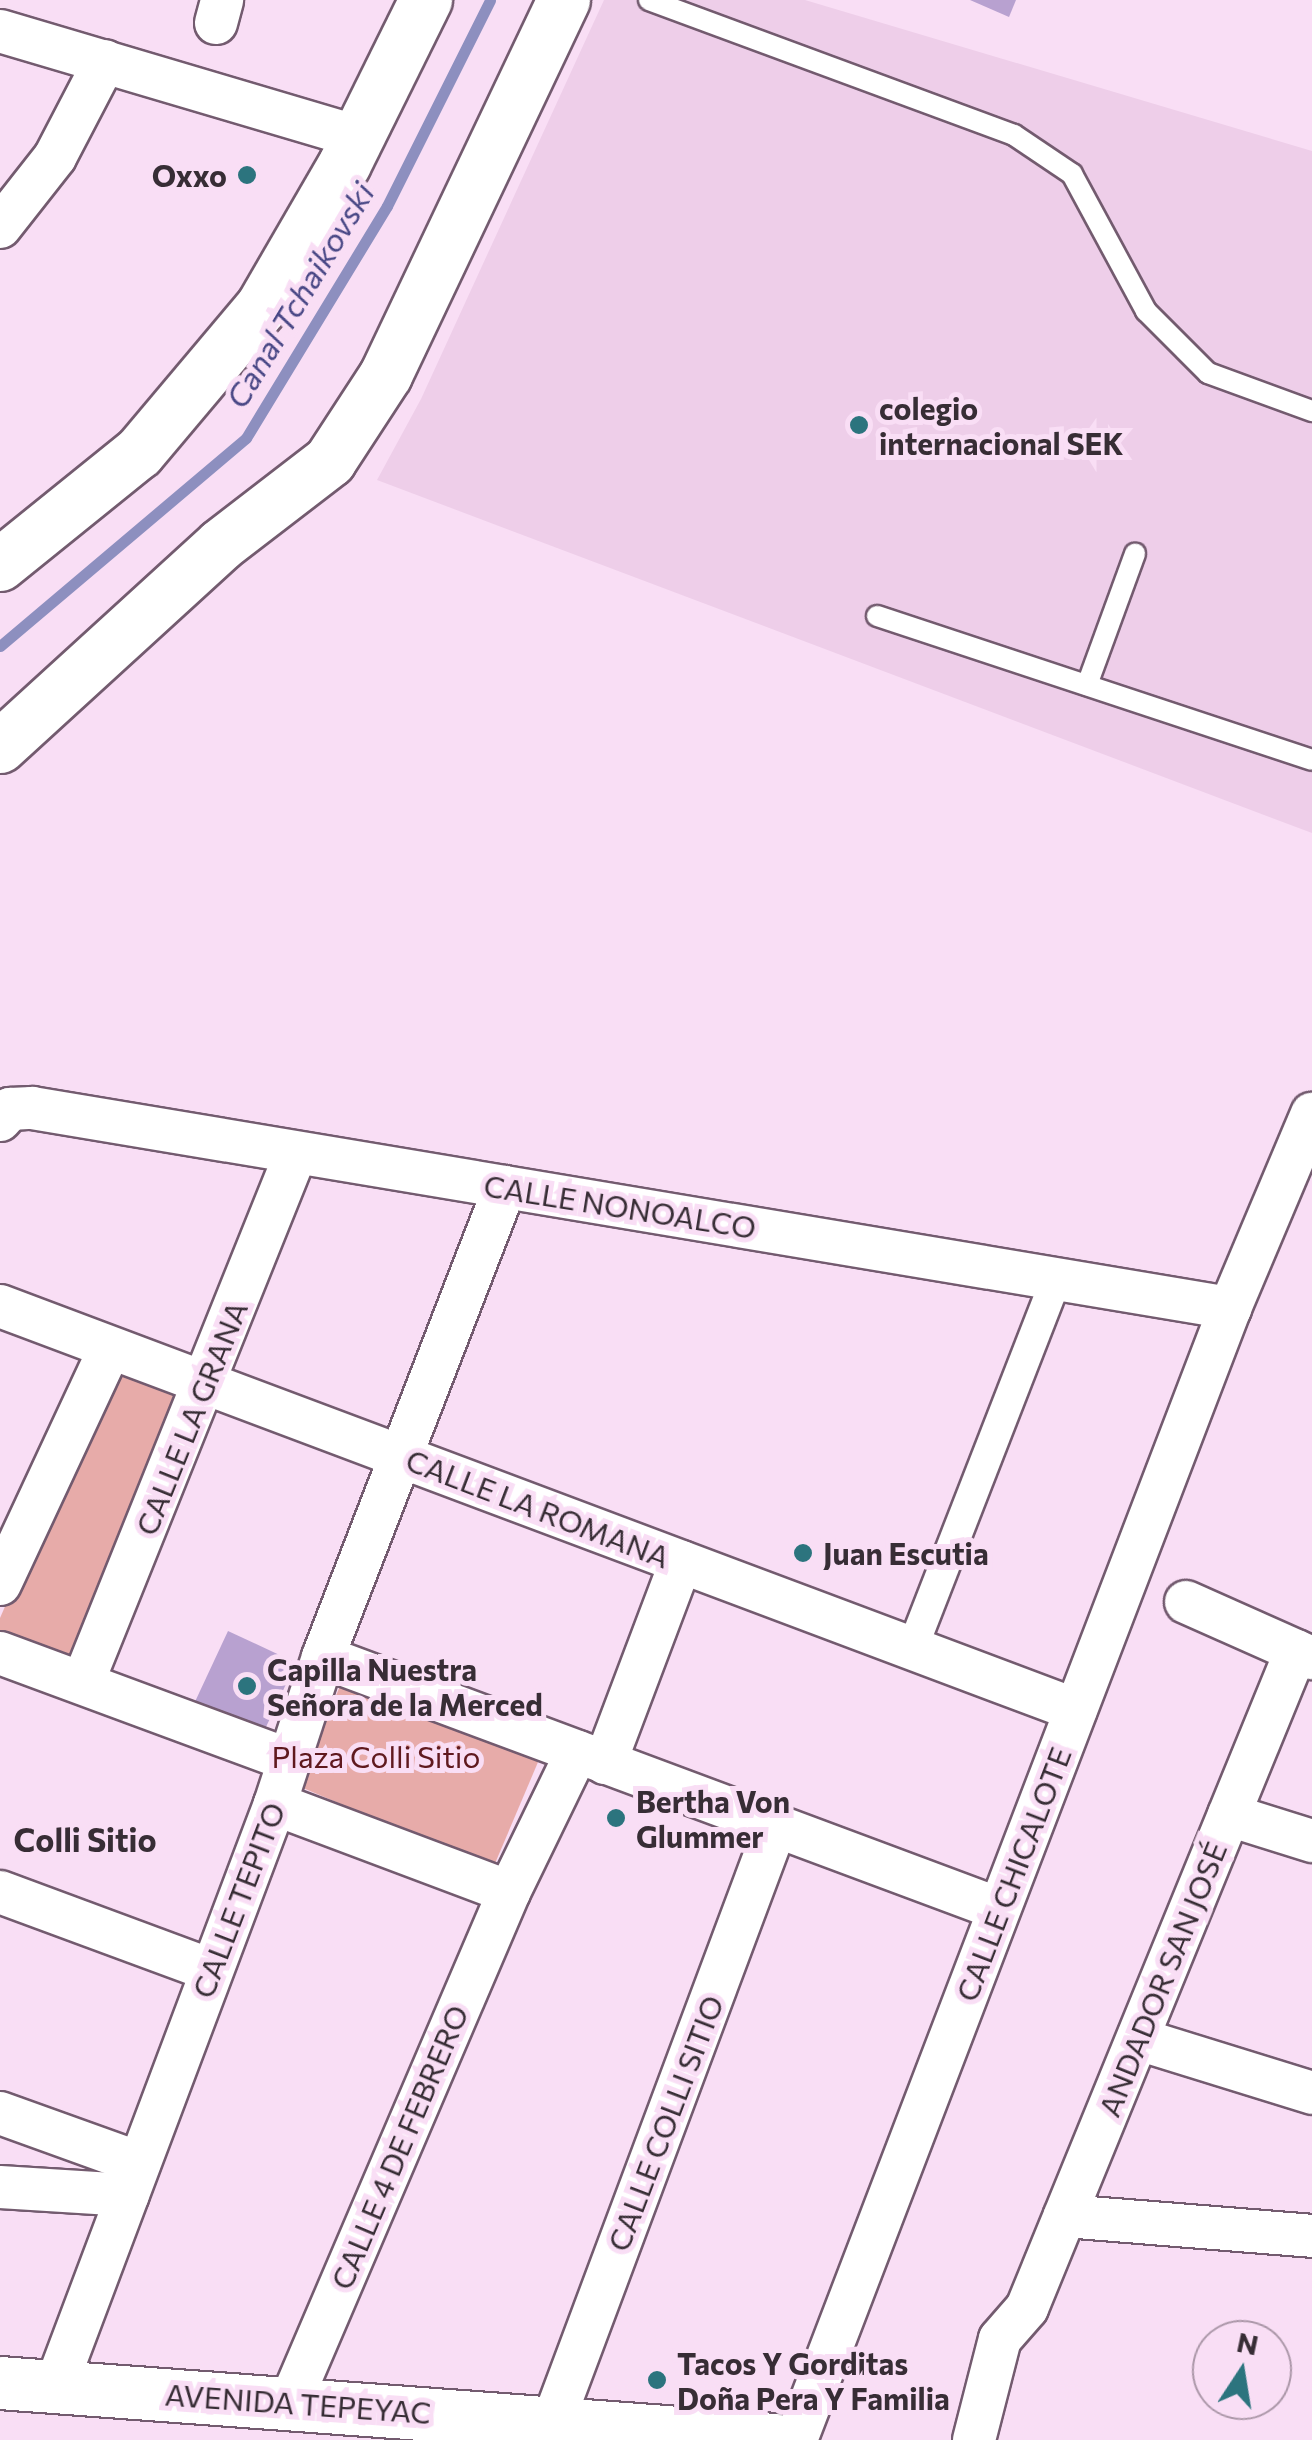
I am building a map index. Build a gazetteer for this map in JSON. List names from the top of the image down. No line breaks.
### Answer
{"streets":{"street":["CALLE NONOALCO","CALLE LA GRANA","CALLE LA ROMANA","CALLE CHICALOTE","CALLE TEPITO","ANDADOR SAN JOSÉ","CALLE COLLI SITIO","CALLE 4 DE FEBRERO","AVENIDA TEPEYAC"]},"crossings":[["CALLE NONOALCO","CALLE LA GRANA"],["CALLE NONOALCO","CALLE CHICALOTE"],["CALLE NONOALCO","CALLE TEPITO"],["CALLE LA GRANA","CALLE LA ROMANA"],["CALLE LA ROMANA","CALLE CHICALOTE"],["CALLE LA ROMANA","CALLE TEPITO"],["CALLE LA ROMANA","CALLE 4 DE FEBRERO"],["CALLE TEPITO","AVENIDA TEPEYAC"],["CALLE COLLI SITIO","AVENIDA TEPEYAC"],["CALLE 4 DE FEBRERO","AVENIDA TEPEYAC"]],"districts":["Colli Sitio"],"water":["Canal Tchaikovski"],"parks":["Plaza Colli Sitio"],"places":["Oxxo","colegio internacional SEK","Juan Escutia","Capilla Nuestra Señora de la Merced","Bertha Von Glummer","Tacos Y Gorditas Doña Pera Y Familia"],"north":"top"}
